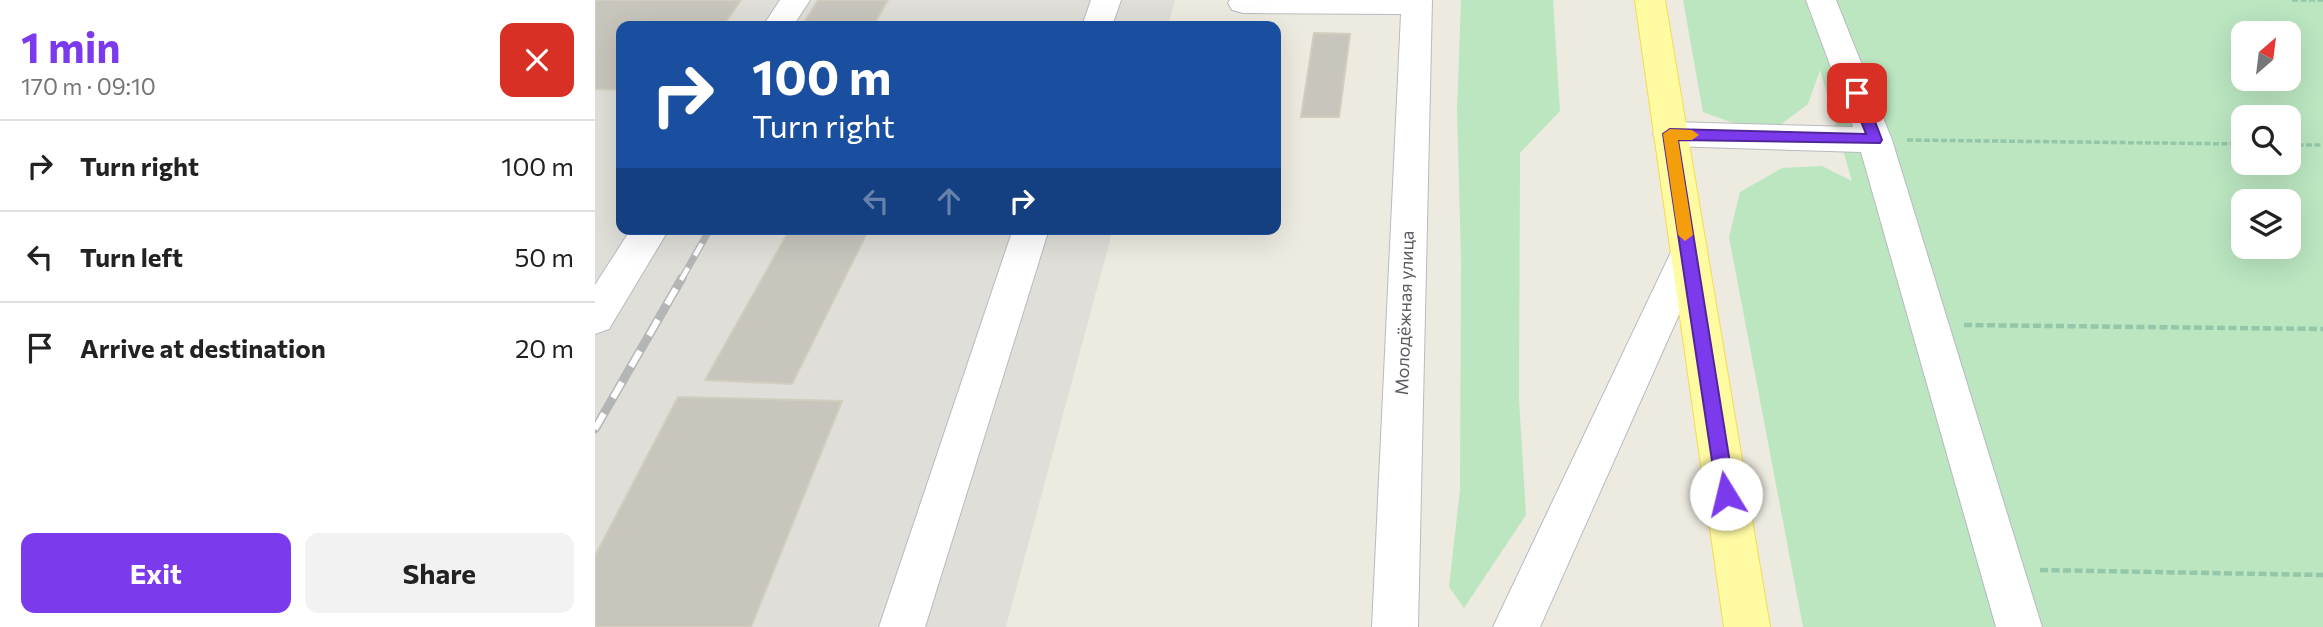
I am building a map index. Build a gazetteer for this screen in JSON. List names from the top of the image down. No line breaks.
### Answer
{"streets":{"street":["Молодёжная улица"]},"north":"top right","page":{"heading":["1 min","170 m · 09:10"],"turn":["100 m","Turn right"],"list":[{"name":"Turn right","value":"100 m"},{"name":"Turn left","value":"50 m"},{"name":"Arrive at destination","value":"20 m"}],"buttons":["Exit","Share"]}}
